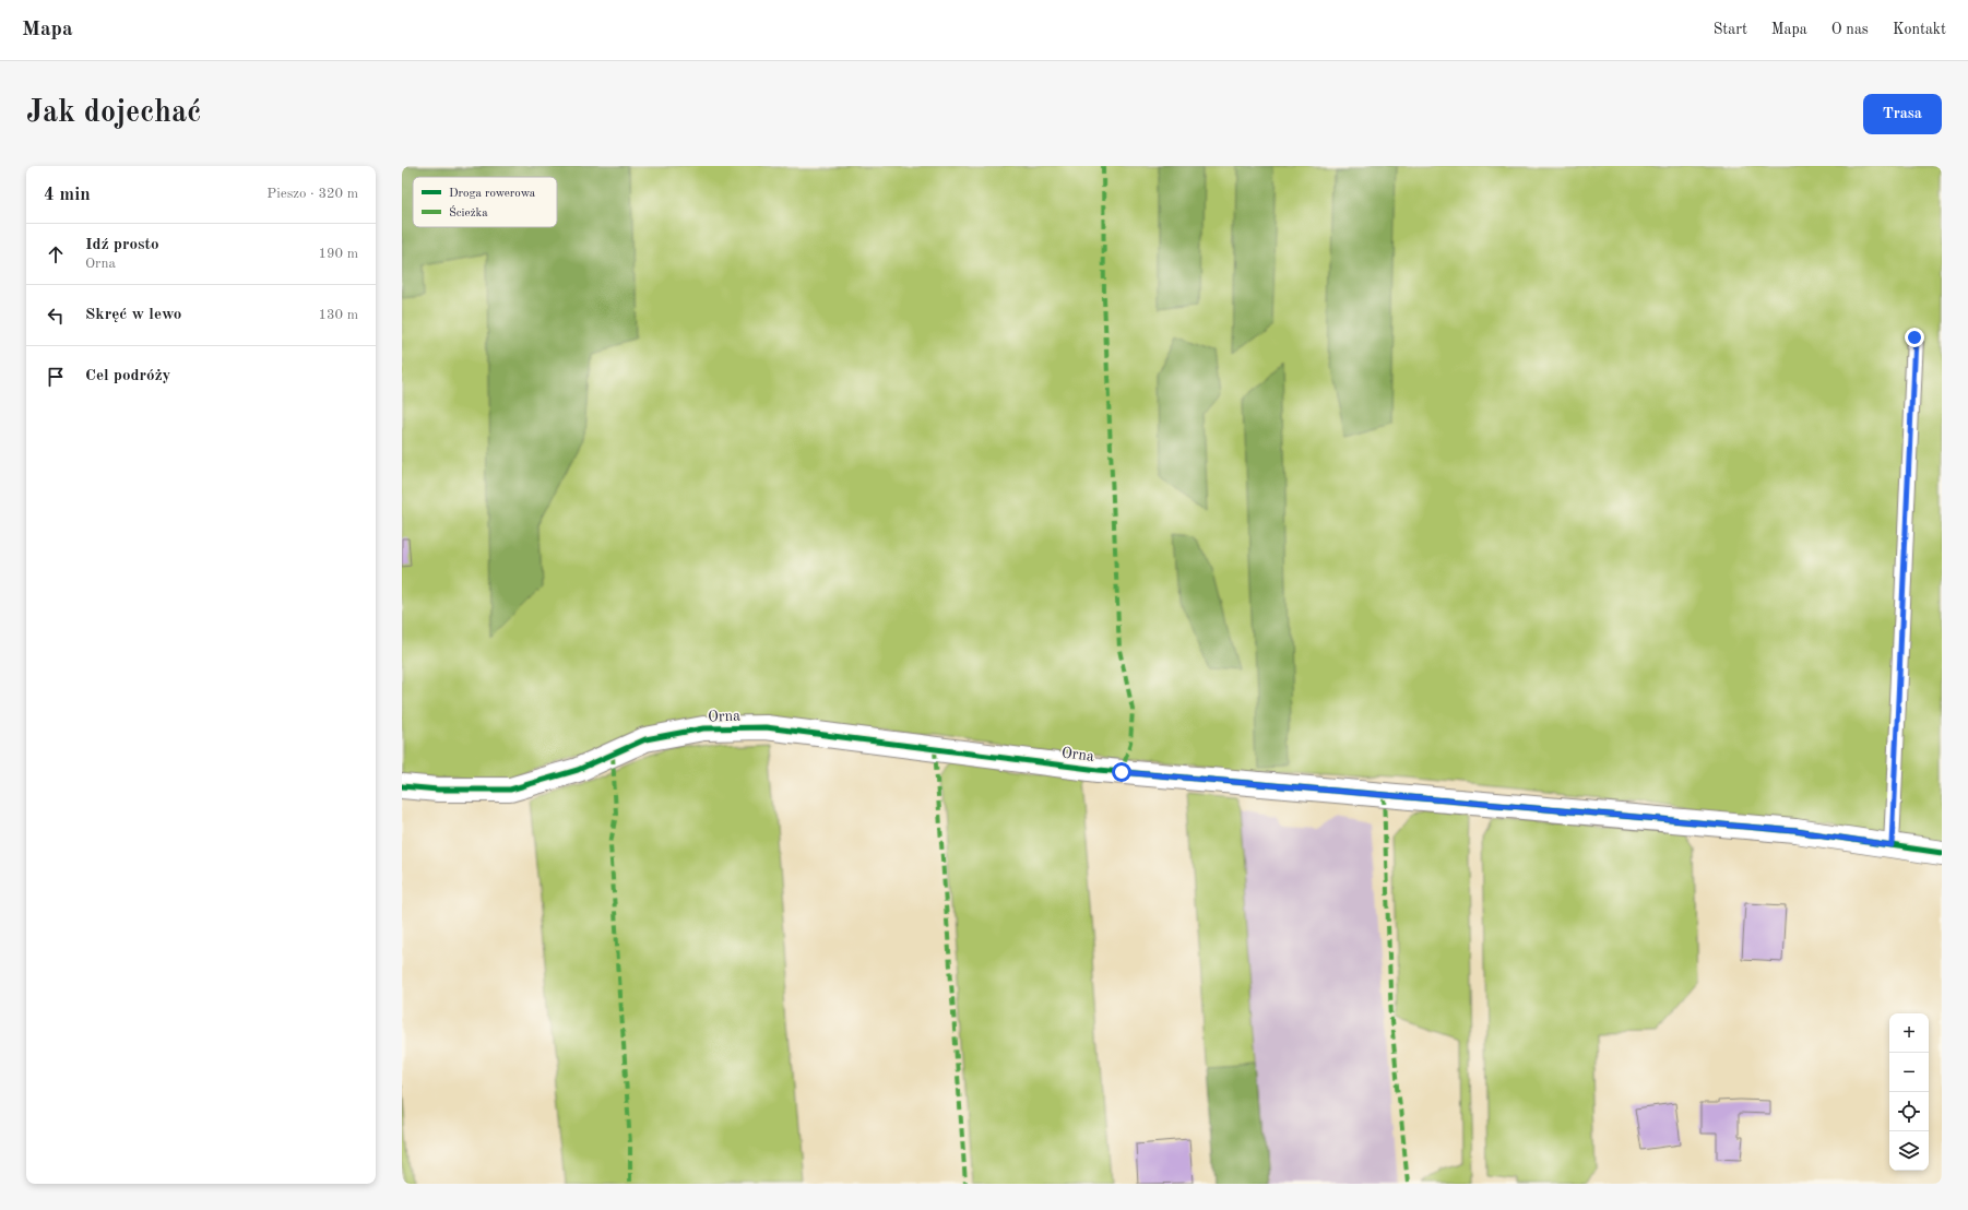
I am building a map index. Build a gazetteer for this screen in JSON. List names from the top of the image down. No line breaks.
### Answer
{"streets":{"street":["Orna"]},"legend":["Droga rowerowa","Ścieżka"],"page":{"header":"Mapa","nav":["Start","Mapa","O nas","Kontakt"],"buttons":"Trasa","title":"Jak dojechać","heading":["4 min","Pieszo · 320 m"],"list":[["Idź prosto","Orna","190 m"],["Skręć w lewo","130 m"],"Cel podróży"],"map_buttons":["+","−"]}}
